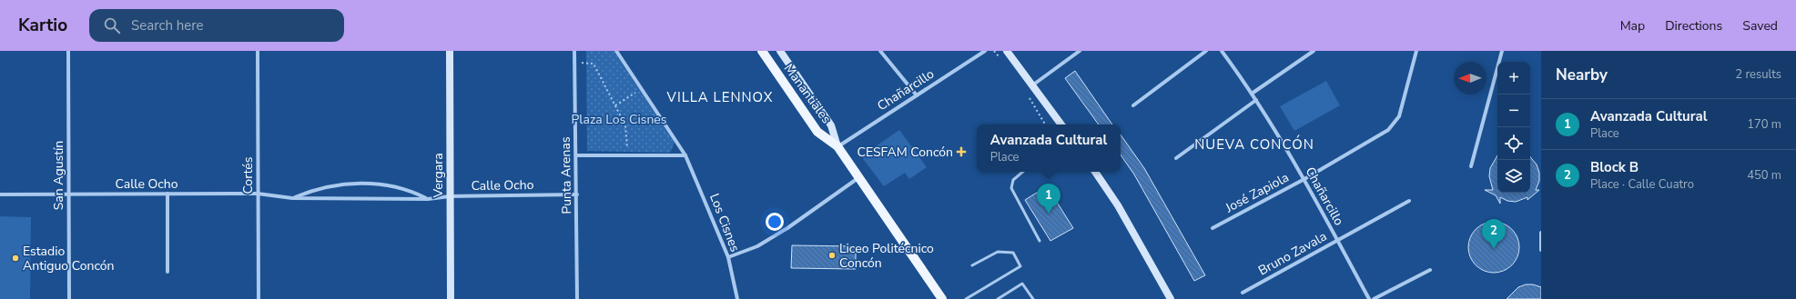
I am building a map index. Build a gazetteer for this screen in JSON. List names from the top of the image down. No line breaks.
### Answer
{"streets":{"main road":["Manantiales"],"street":["Chañarcillo","San Agustín","Cortés","Vergara","Punta Arenas","Calle Ocho","José Zapiola","Los Cisnes","Bruno Zavala"]},"crossings":[["Chañarcillo","Manantiales"],["Chañarcillo","José Zapiola"],["Chañarcillo","Bruno Zavala"],["San Agustín","Calle Ocho"],["Cortés","Calle Ocho"],["Vergara","Calle Ocho"],["Punta Arenas","Calle Ocho"]],"districts":["VILLA LENNOX","NUEVA CONCÓN"],"parks":["Plaza Los Cisnes"],"places":{"health":["CESFAM Concón"],"other":["Liceo Politécnico Concón","Estadio Antiguo Concón"]},"north":"left","page":{"header":"Kartio","search":"Search here","nav":["Map","Directions","Saved"],"heading":["Nearby","2 results"],"map_buttons":["+","−"],"list":[{"mark":"1","name":"Avanzada Cultural","note":"Place","value":"170 m"},{"mark":"2","name":"Block B","note":"Place · Calle Cuatro","value":"450 m"}],"popup":["Avanzada Cultural","Place"],"pins":["1","2"]}}
